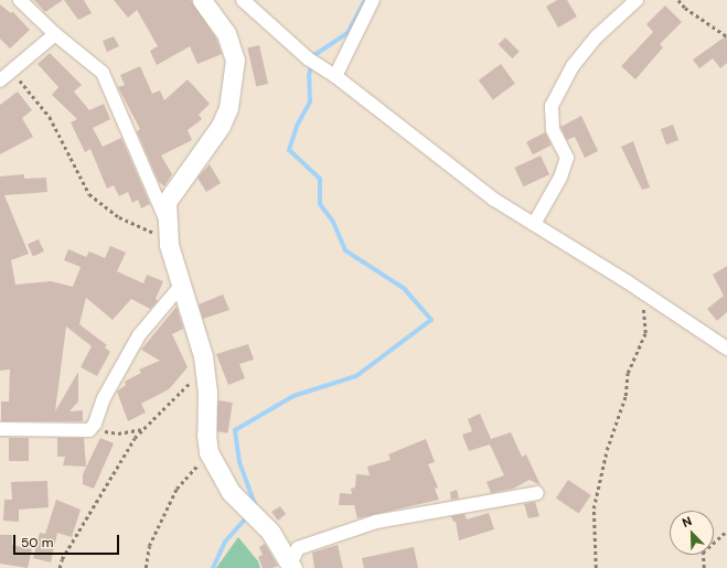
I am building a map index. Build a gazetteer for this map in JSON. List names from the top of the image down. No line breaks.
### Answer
{"scale_bar":"50 m","north":"top left"}
